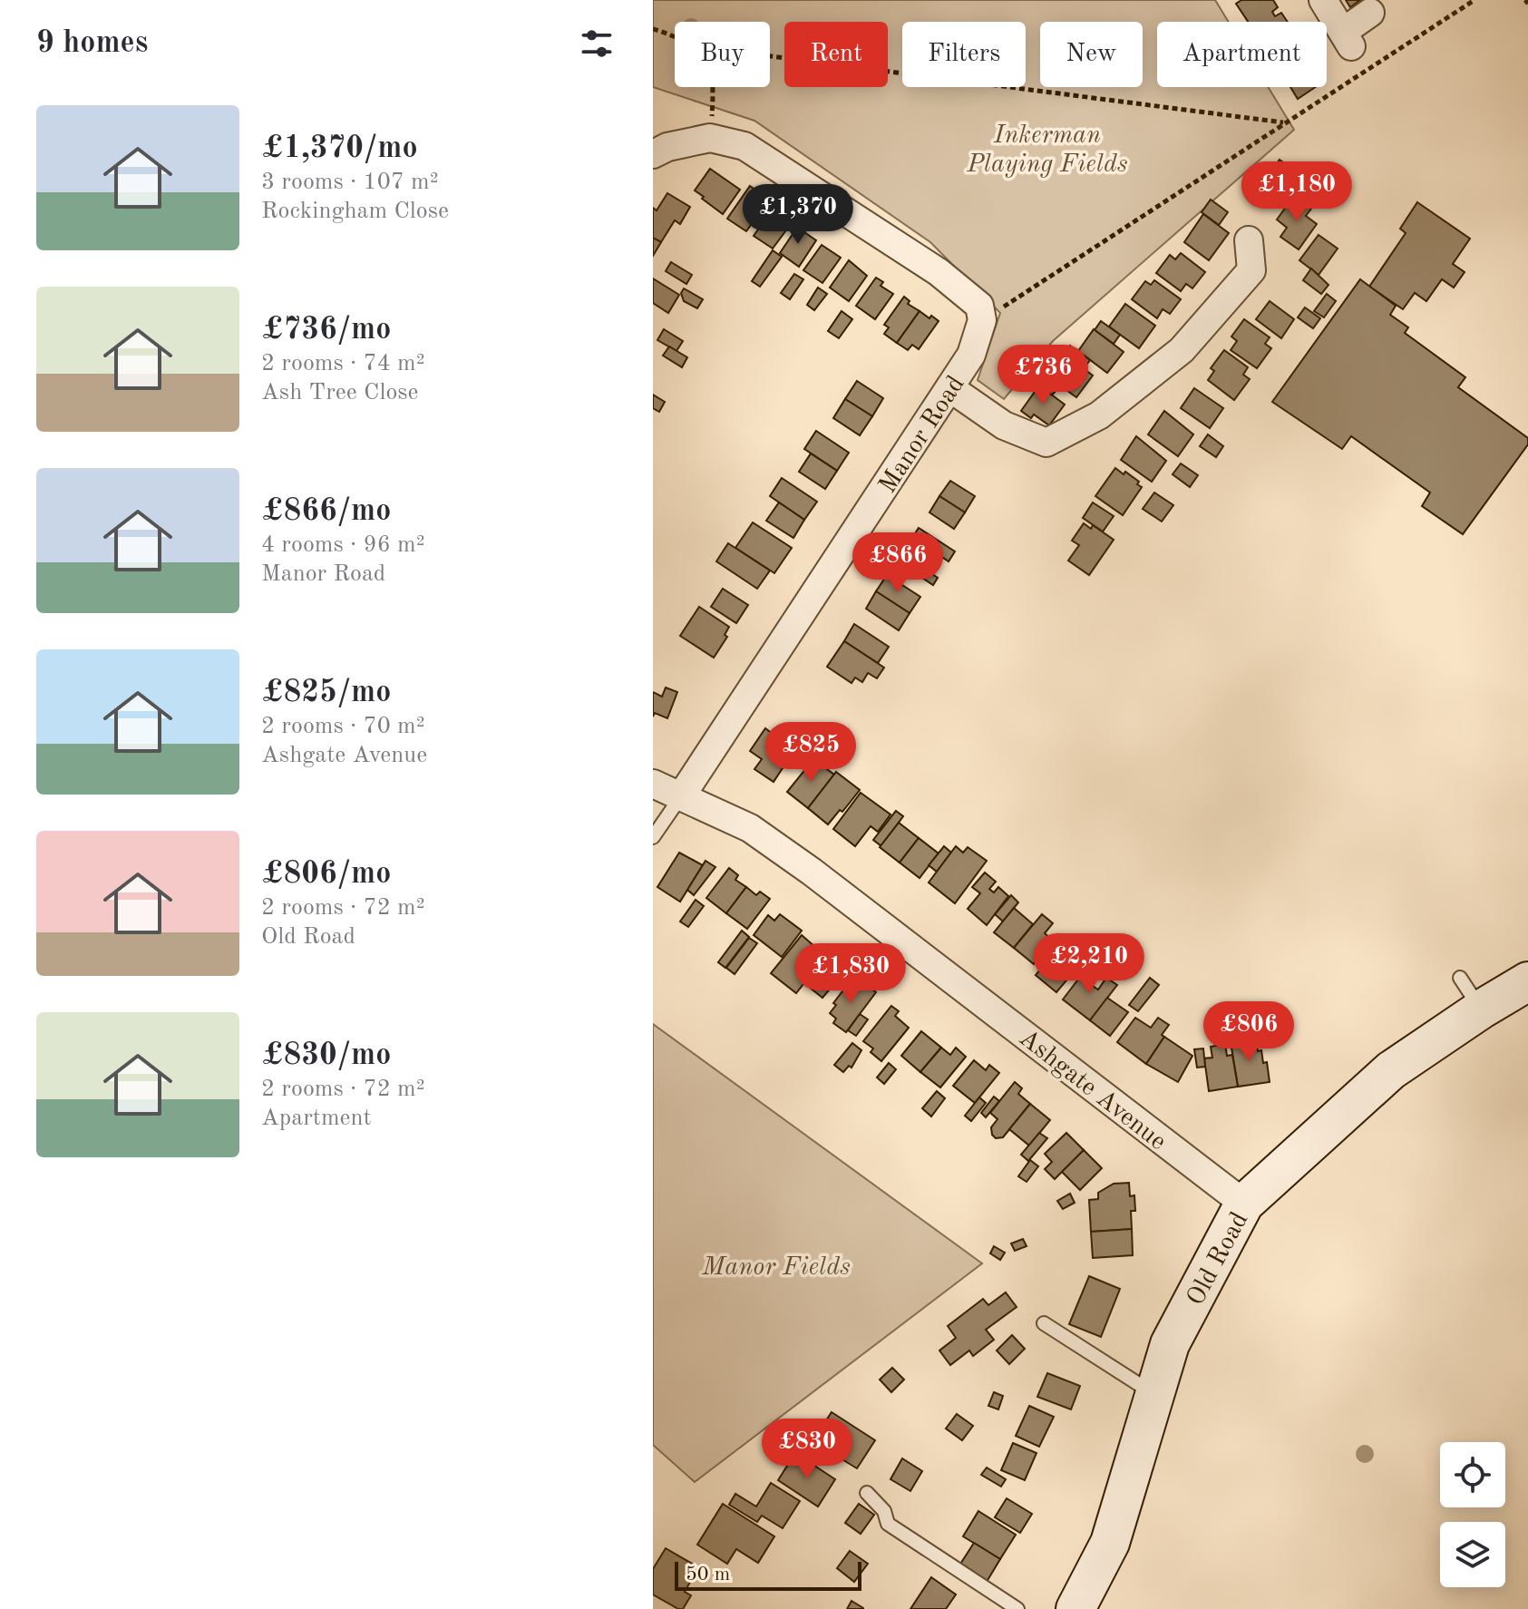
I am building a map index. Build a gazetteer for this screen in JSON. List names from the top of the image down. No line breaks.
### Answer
{"streets":{"street":["Manor Road","Ashgate Avenue","Old Road"]},"crossings":[["Manor Road","Ashgate Avenue"],["Ashgate Avenue","Old Road"]],"parks":["Inkerman Playing Fields","Manor Fields"],"scale_bar":"50 m","page":{"heading":"9 homes","chip":["Buy","Rent","Filters","New","Apartment"],"list":[{"name":"£1,370/mo","note":"3 rooms · 107 m² · Rockingham Close"},{"name":"£736/mo","note":"2 rooms · 74 m² · Ash Tree Close"},{"name":"£866/mo","note":"4 rooms · 96 m² · Manor Road"},{"name":"£825/mo","note":"2 rooms · 70 m² · Ashgate Avenue"},{"name":"£806/mo","note":"2 rooms · 72 m² · Old Road"},{"name":"£830/mo","note":"2 rooms · 72 m² · Apartment"}],"price":["£1,180","£1,370","£736","£866","£825","£2,210","£1,830","£806","£830"],"scale":"50 m"}}
